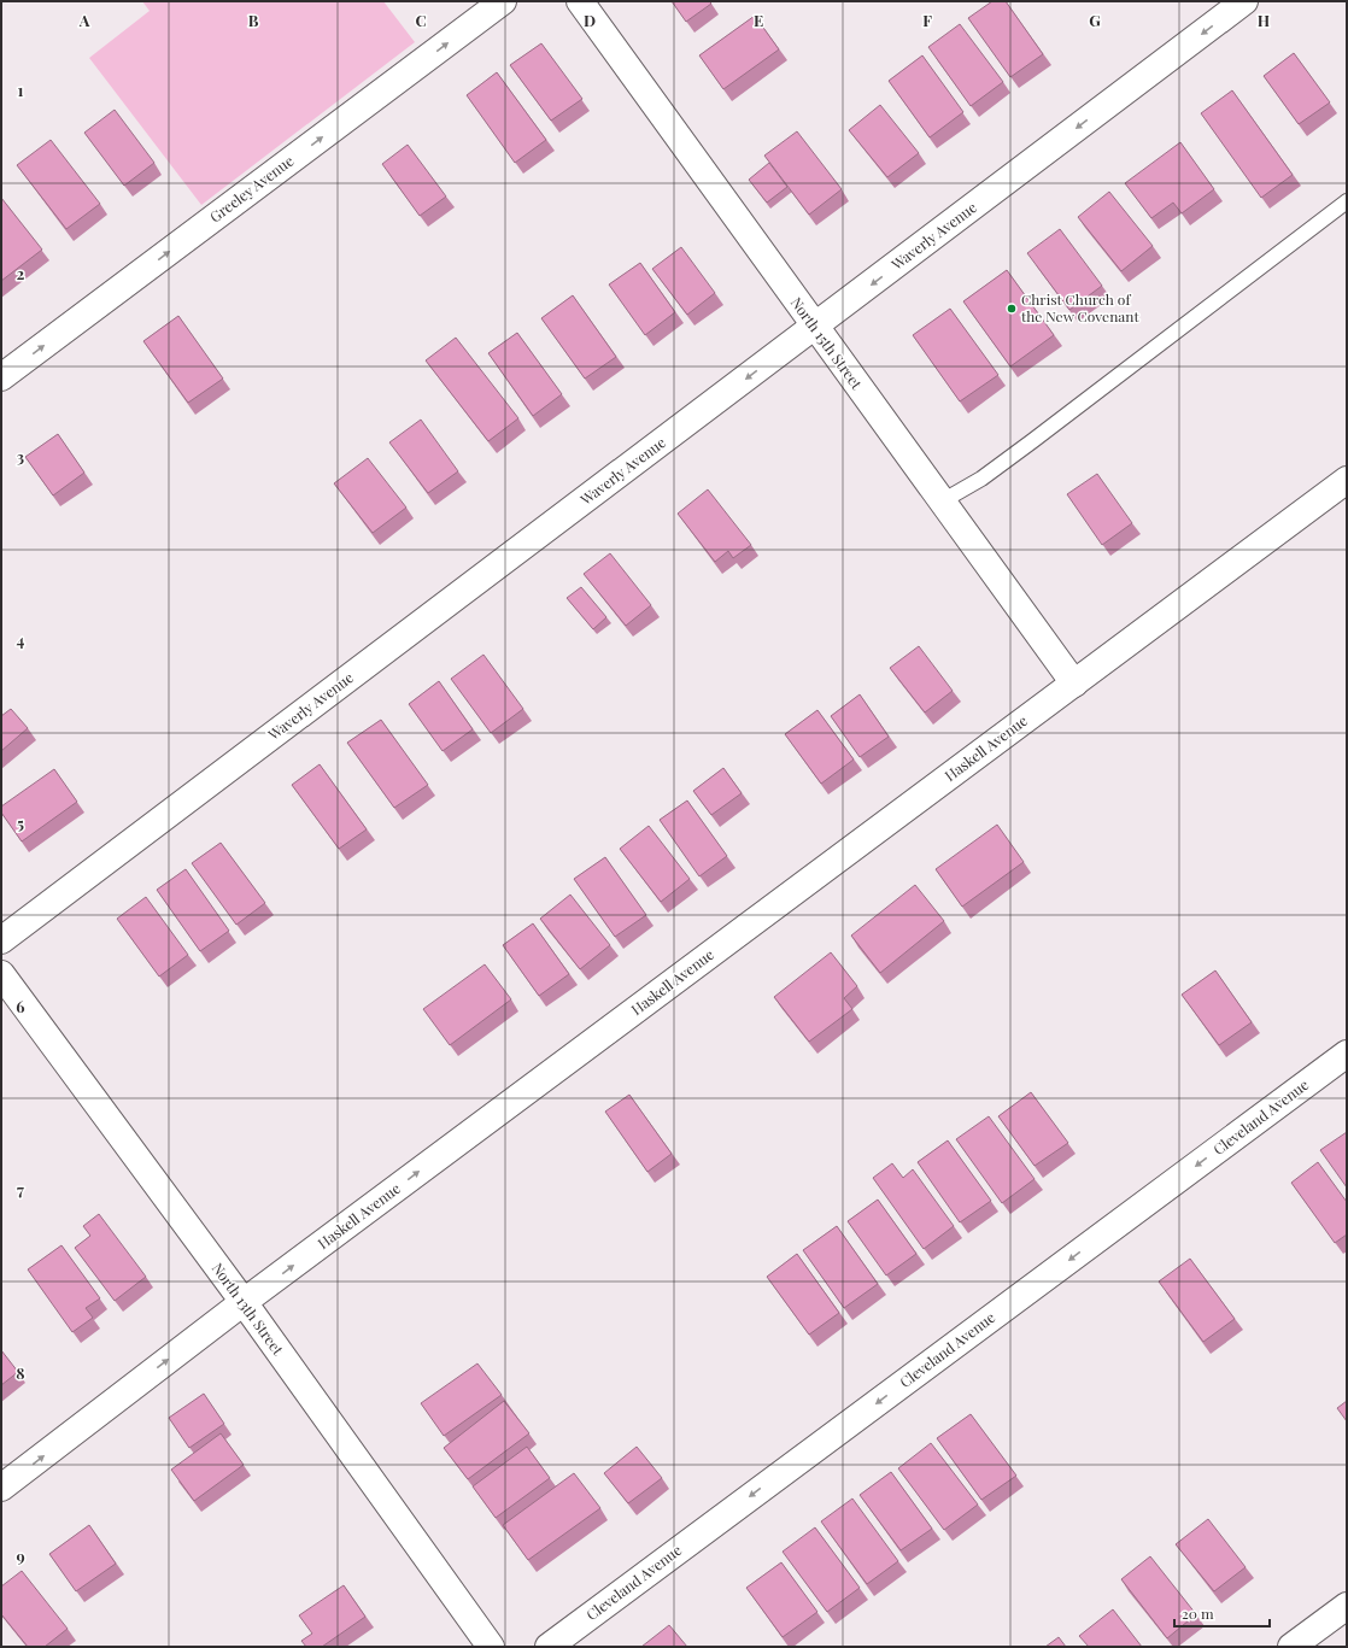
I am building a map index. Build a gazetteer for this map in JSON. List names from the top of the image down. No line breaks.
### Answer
{"streets":{"street":["Greeley Avenue","Waverly Avenue","North 15th Street","Haskell Avenue","Cleveland Avenue","North 13th Street"]},"crossings":[["Waverly Avenue","North 15th Street"],["North 15th Street","Haskell Avenue"],["Haskell Avenue","North 13th Street"]],"one_way":["Greeley Avenue","Waverly Avenue","Haskell Avenue","Cleveland Avenue"],"places":["Christ Church of the New Covenant"],"scale_bar":"20 m","grid":{"columns":["A","B","C","D","E","F","G","H"],"rows":["1","2","3","4","5","6","7","8","9"]}}
